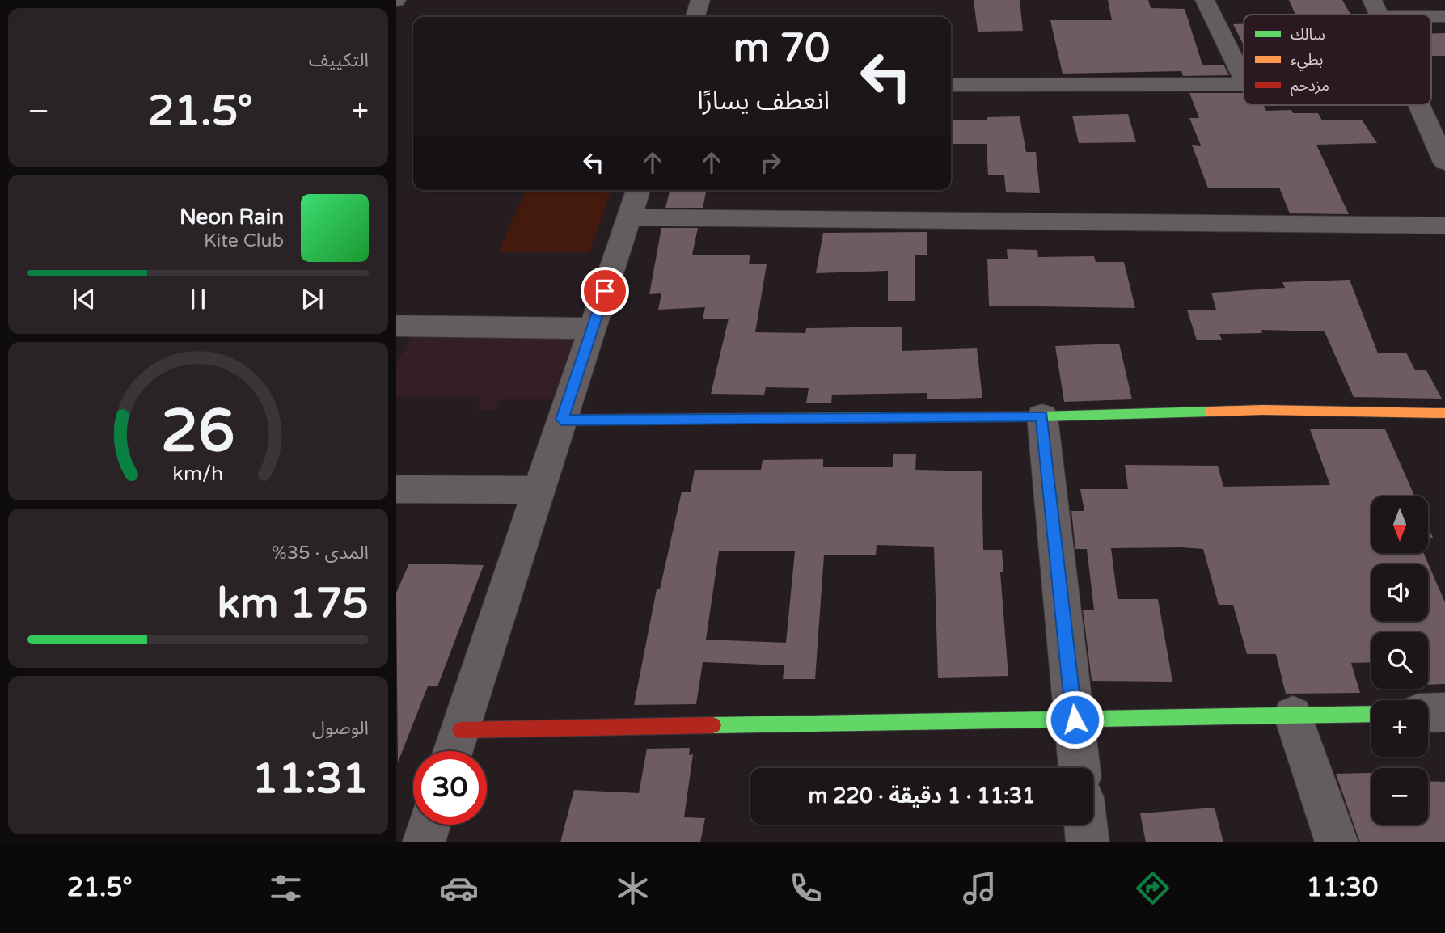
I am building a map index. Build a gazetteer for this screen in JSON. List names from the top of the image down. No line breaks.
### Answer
{"legend":["سالك","بطيء","مزدحم"],"north":"bottom","page":{"tile":["التكييف",["المدى · 35%","175 km"],["الوصول","11:31"]],"turn":["70 m","انعطف يسارًا"],"heat":["−","21.5°","+"],"song":["Neon Rain","Kite Club"],"map_buttons":["+","−"],"limit":"30","trip":"11:31 · 1 دقيقة · 220 m","tabs":["11:30","21.5°"],"gauge":["26","km/h"]}}
